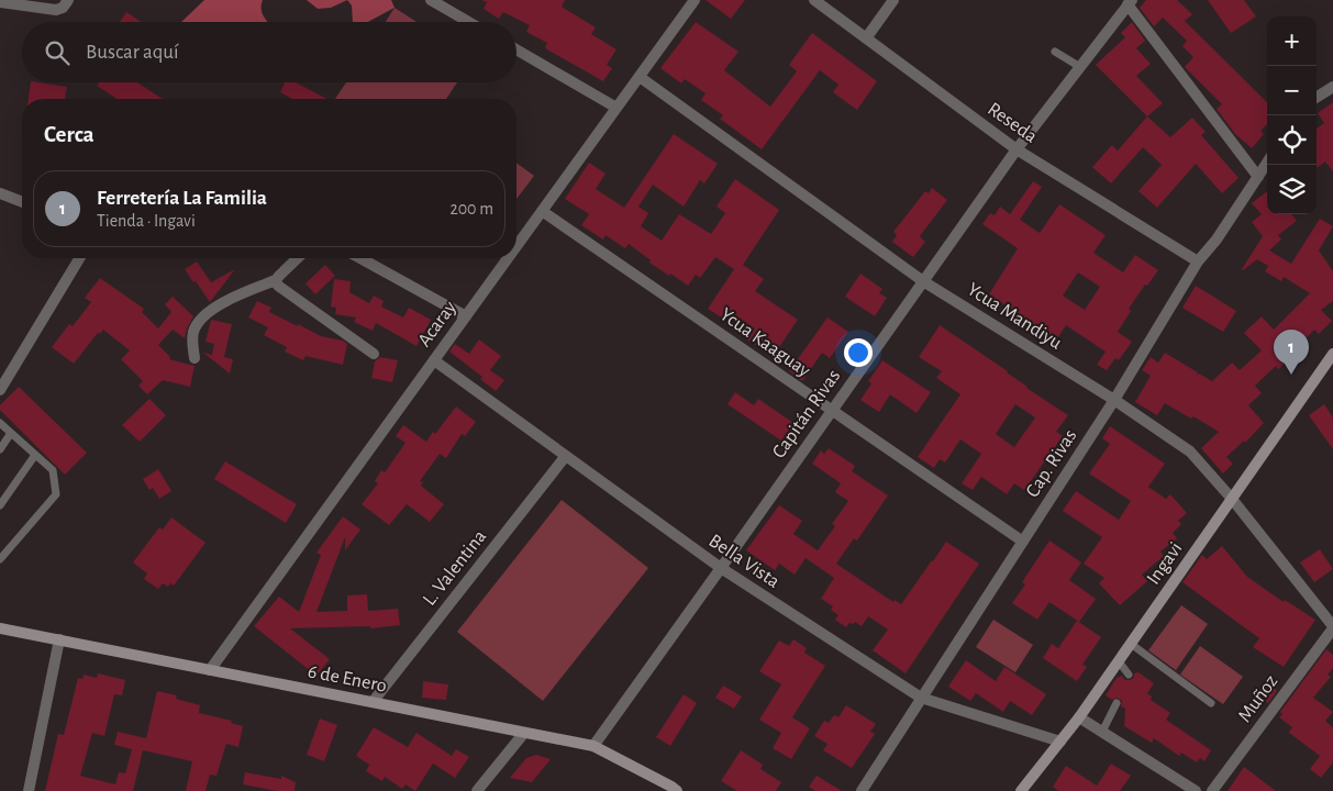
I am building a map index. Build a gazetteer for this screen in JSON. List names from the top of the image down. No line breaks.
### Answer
{"streets":{"main road":["Ingavi","6 de Enero"],"street":["Reseda","Ycua Mandiyu","Acaray","Ycua Kaaguay","Capitán Rivas","Cap. Rivas","Bella Vista","L. Valentina","Muñoz"]},"crossings":[["Reseda","Capitán Rivas"],["Reseda","Cap. Rivas"],["Ycua Mandiyu","Acaray"],["Ycua Mandiyu","Capitán Rivas"],["Ycua Mandiyu","Cap. Rivas"],["Ycua Mandiyu","Ingavi"],["Ycua Mandiyu","Muñoz"],["Acaray","Ycua Kaaguay"],["Acaray","Bella Vista"],["Acaray","6 de Enero"],["Ycua Kaaguay","Capitán Rivas"],["Ycua Kaaguay","Cap. Rivas"],["Capitán Rivas","Bella Vista"],["Capitán Rivas","6 de Enero"],["Cap. Rivas","Bella Vista"],["Bella Vista","Ingavi"],["Bella Vista","L. Valentina"],["L. Valentina","6 de Enero"]],"page":{"map_buttons":["+","−"],"search":"Buscar aquí","heading":"Cerca","list":[{"mark":"1","name":"Ferretería La Familia","note":"Tienda · Ingavi","value":"200 m"}],"pins":"1"}}
